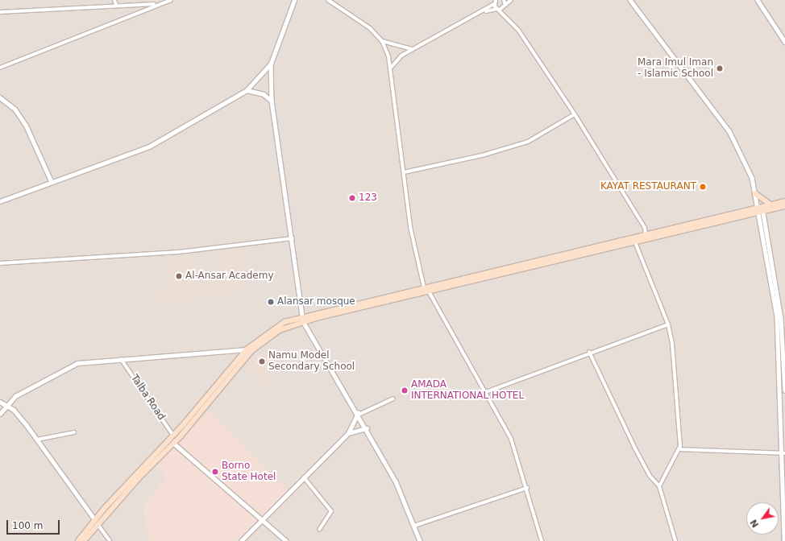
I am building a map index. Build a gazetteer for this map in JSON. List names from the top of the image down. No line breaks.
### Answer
{"streets":{"street":["Talba Road"]},"places":["Mara Imul Iman - Islamic School","KAYAT RESTAURANT","123","Al-Ansar Academy","Alansar mosque","Namu Model Secondary School","AMADA INTERNATIONAL HOTEL","Borno State Hotel"],"scale_bar":"100 m","north":"bottom left"}
